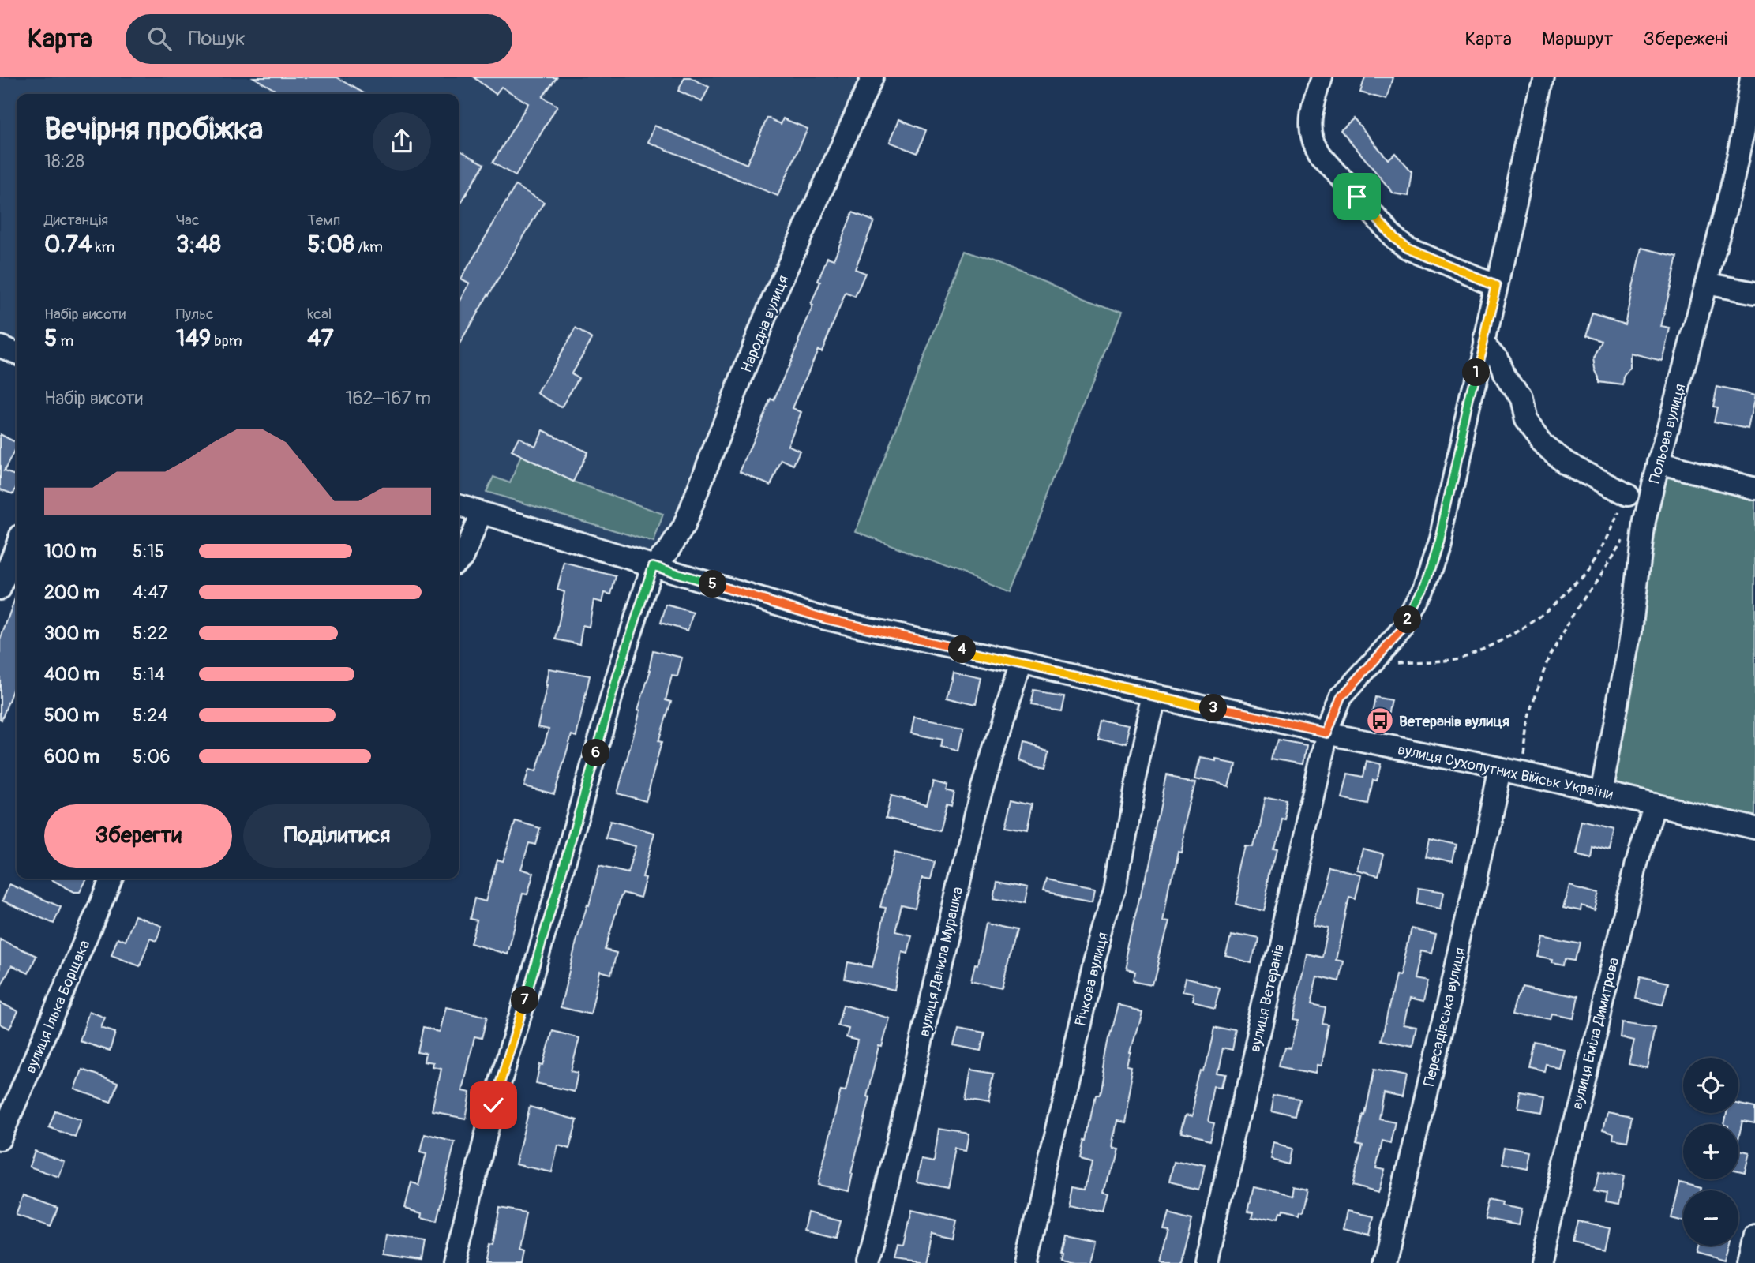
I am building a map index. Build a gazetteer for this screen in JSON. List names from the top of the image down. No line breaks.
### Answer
{"streets":{"street":["Народна вулиця","Польова вулиця","вулиця Сухопутних Військ України","вулиця Данила Мурашка","Річкова вулиця","вулиця Ветеранів","вулиця Ілька Борщака","Пересадівська вулиця","вулиця Еміла Димитрова"]},"crossings":[["Народна вулиця","вулиця Сухопутних Військ України"],["Польова вулиця","вулиця Сухопутних Військ України"],["вулиця Сухопутних Військ України","вулиця Данила Мурашка"],["вулиця Сухопутних Військ України","Річкова вулиця"],["вулиця Сухопутних Військ України","вулиця Ветеранів"],["вулиця Сухопутних Військ України","Пересадівська вулиця"],["вулиця Сухопутних Військ України","вулиця Еміла Димитрова"]],"places":{"bus stop":["Ветеранів вулиця"]},"page":{"header":"Карта","search":"Пошук","nav":["Карта","Маршрут","Збережені"],"heading":["Вечірня пробіжка","18:28"],"stats":[["Дистанція","0.74 km"],["Час","3:48"],["Темп","5:08 /km"],["Набір висоти","5 m"],["Пульс","149 bpm"],["kcal","47"]],"pins":["1","5","2","4","3","6","7"],"chart":["Набір висоти","162–167 m"],"list":[{"name":"100 m","note":"5:15"},{"name":"200 m","note":"4:47"},{"name":"300 m","note":"5:22"},{"name":"400 m","note":"5:14"},{"name":"500 m","note":"5:24"},{"name":"600 m","note":"5:06"}],"buttons":["Зберегти","Поділитися"],"map_buttons":["+","−"]}}
